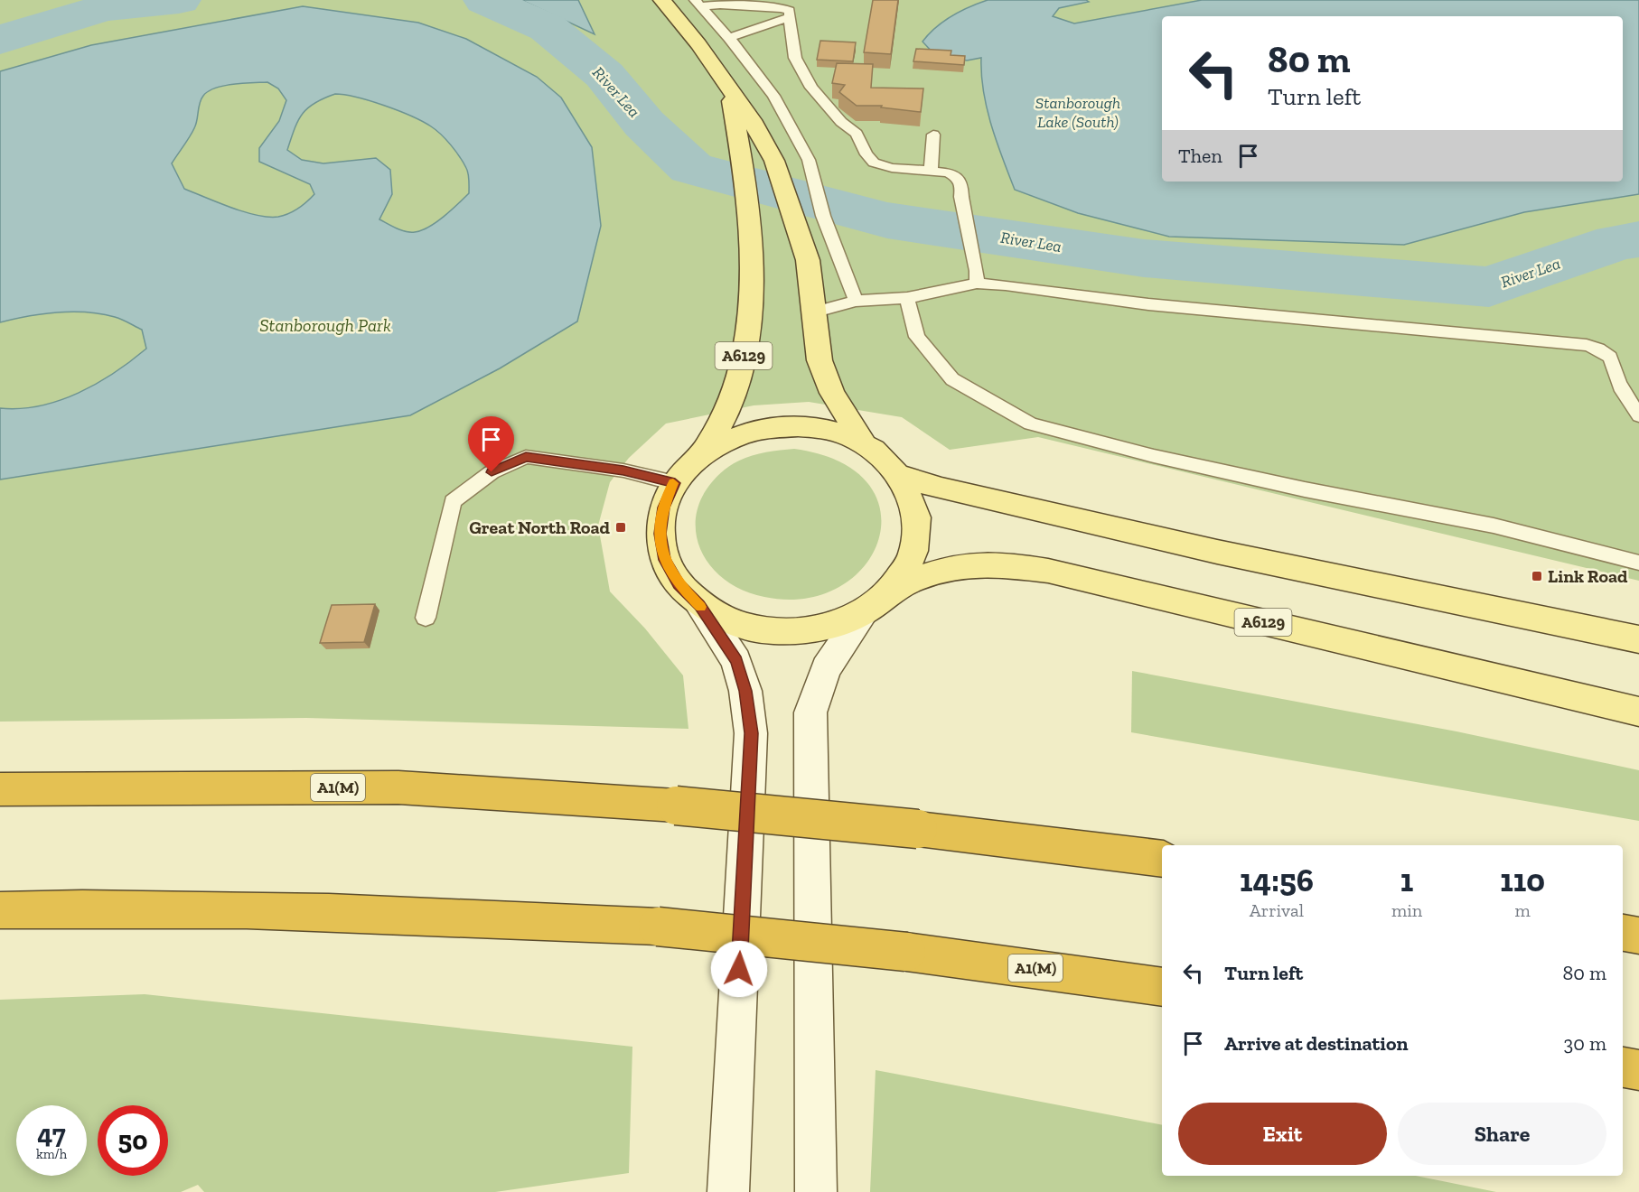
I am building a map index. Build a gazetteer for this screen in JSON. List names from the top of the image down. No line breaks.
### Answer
{"streets":{"highway":["A1(M)"],"main road":["A6129"]},"water":["River Lea","Stanborough Lake (South)"],"parks":["Stanborough Park"],"places":{"transit":["Great North Road","Link Road"]},"page":{"turn":["80 m","Turn left"],"then":"Then","eta":["14:56","Arrival","1","min","110","m"],"list":[{"name":"Turn left","value":"80 m"},{"name":"Arrive at destination","value":"30 m"}],"buttons":["Exit","Share"],"speed":"47 km/h","limit":"50"}}
